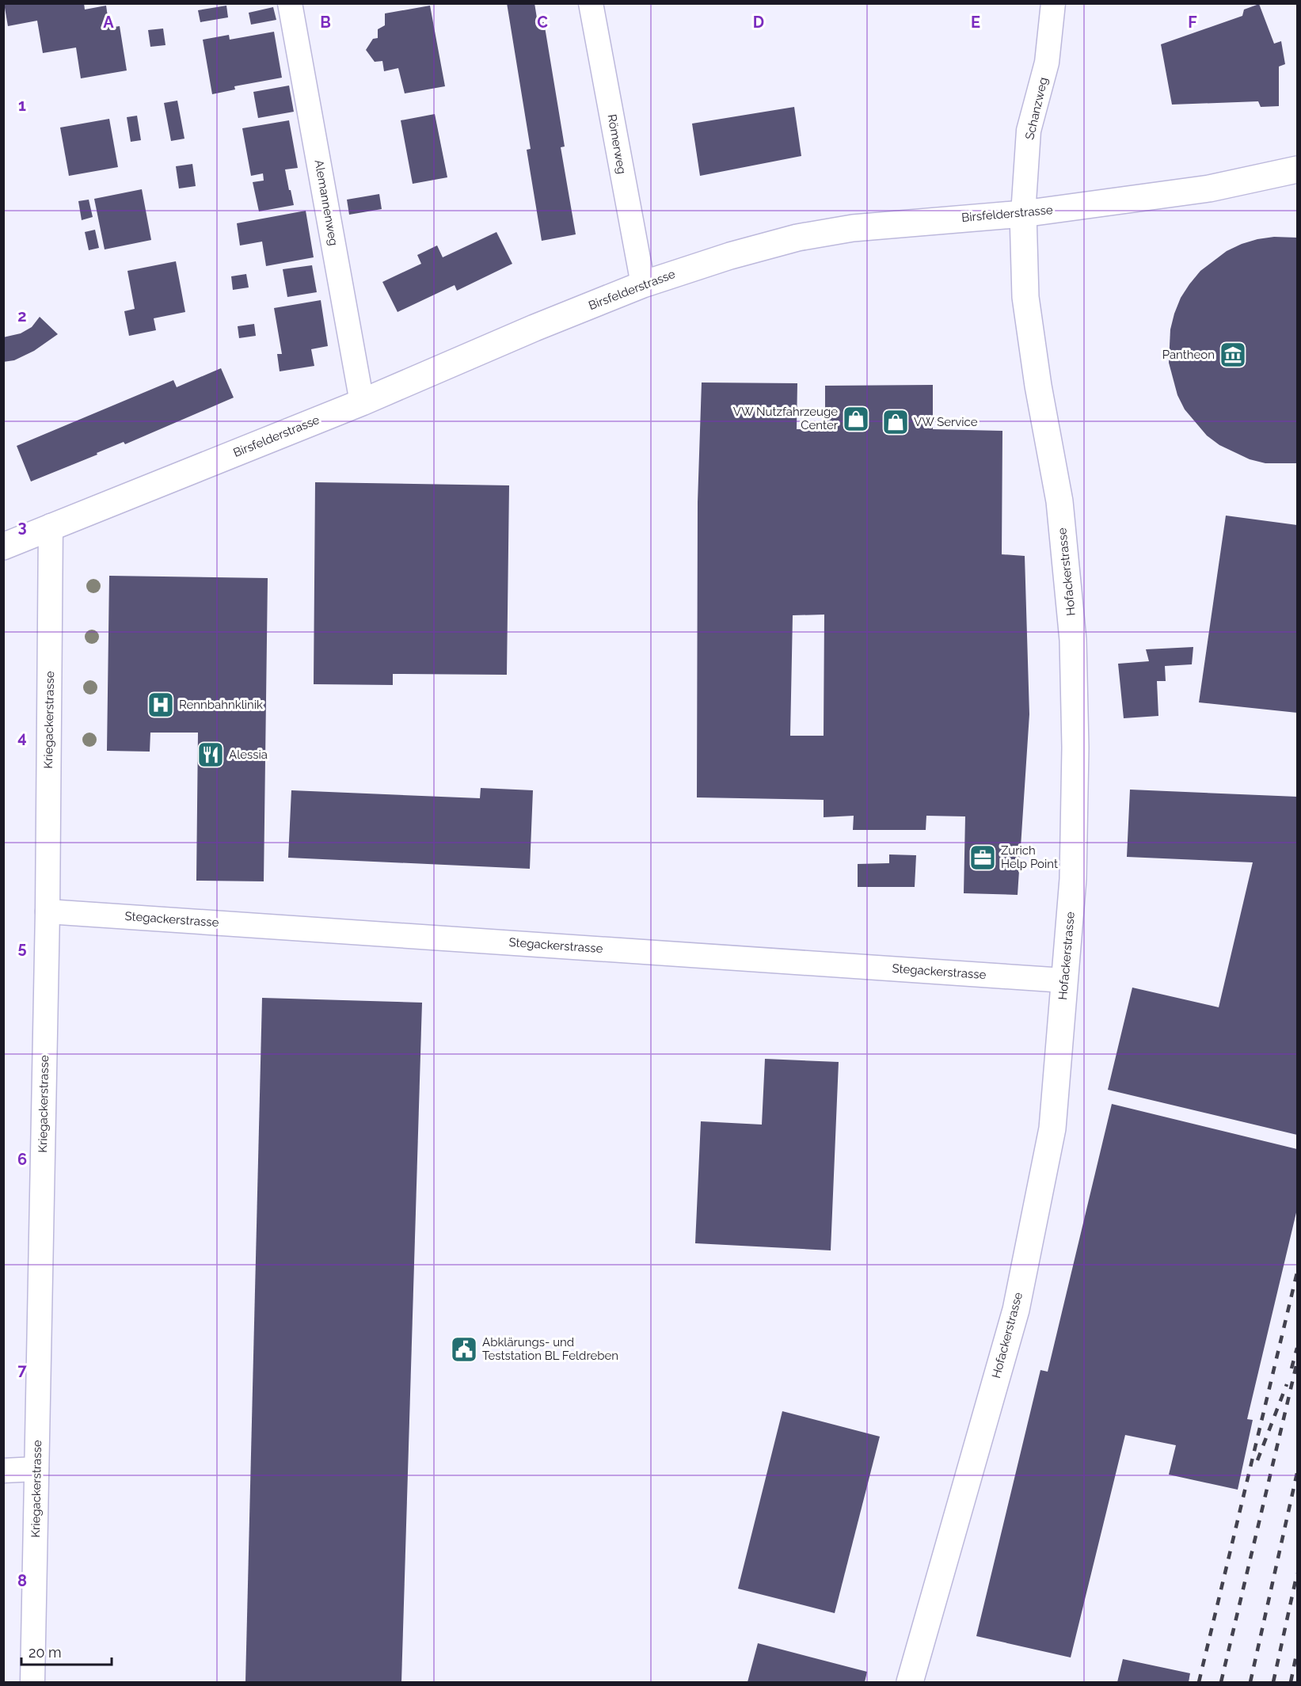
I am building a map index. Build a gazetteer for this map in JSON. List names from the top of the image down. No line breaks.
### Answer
{"streets":{"street":["Schanzweg","Römerweg","Alemannenweg","Birsfelderstrasse","Hofackerstrasse","Kriegackerstrasse","Stegackerstrasse"]},"crossings":[["Schanzweg","Birsfelderstrasse"],["Schanzweg","Hofackerstrasse"],["Römerweg","Birsfelderstrasse"],["Alemannenweg","Birsfelderstrasse"],["Birsfelderstrasse","Hofackerstrasse"],["Birsfelderstrasse","Kriegackerstrasse"],["Hofackerstrasse","Stegackerstrasse"],["Kriegackerstrasse","Stegackerstrasse"]],"places":{"museum":["Pantheon"],"shop":["VW Nutzfahrzeuge Center","VW Service"],"hospital":["Rennbahnklinik"],"restaurant":["Alessia"],"office":["Zurich Help Point"],"public building":["Abklärungs- und Teststation BL Feldreben"]},"scale_bar":"20 m","grid":{"columns":["A","B","C","D","E","F"],"rows":["1","2","3","4","5","6","7","8"]}}
